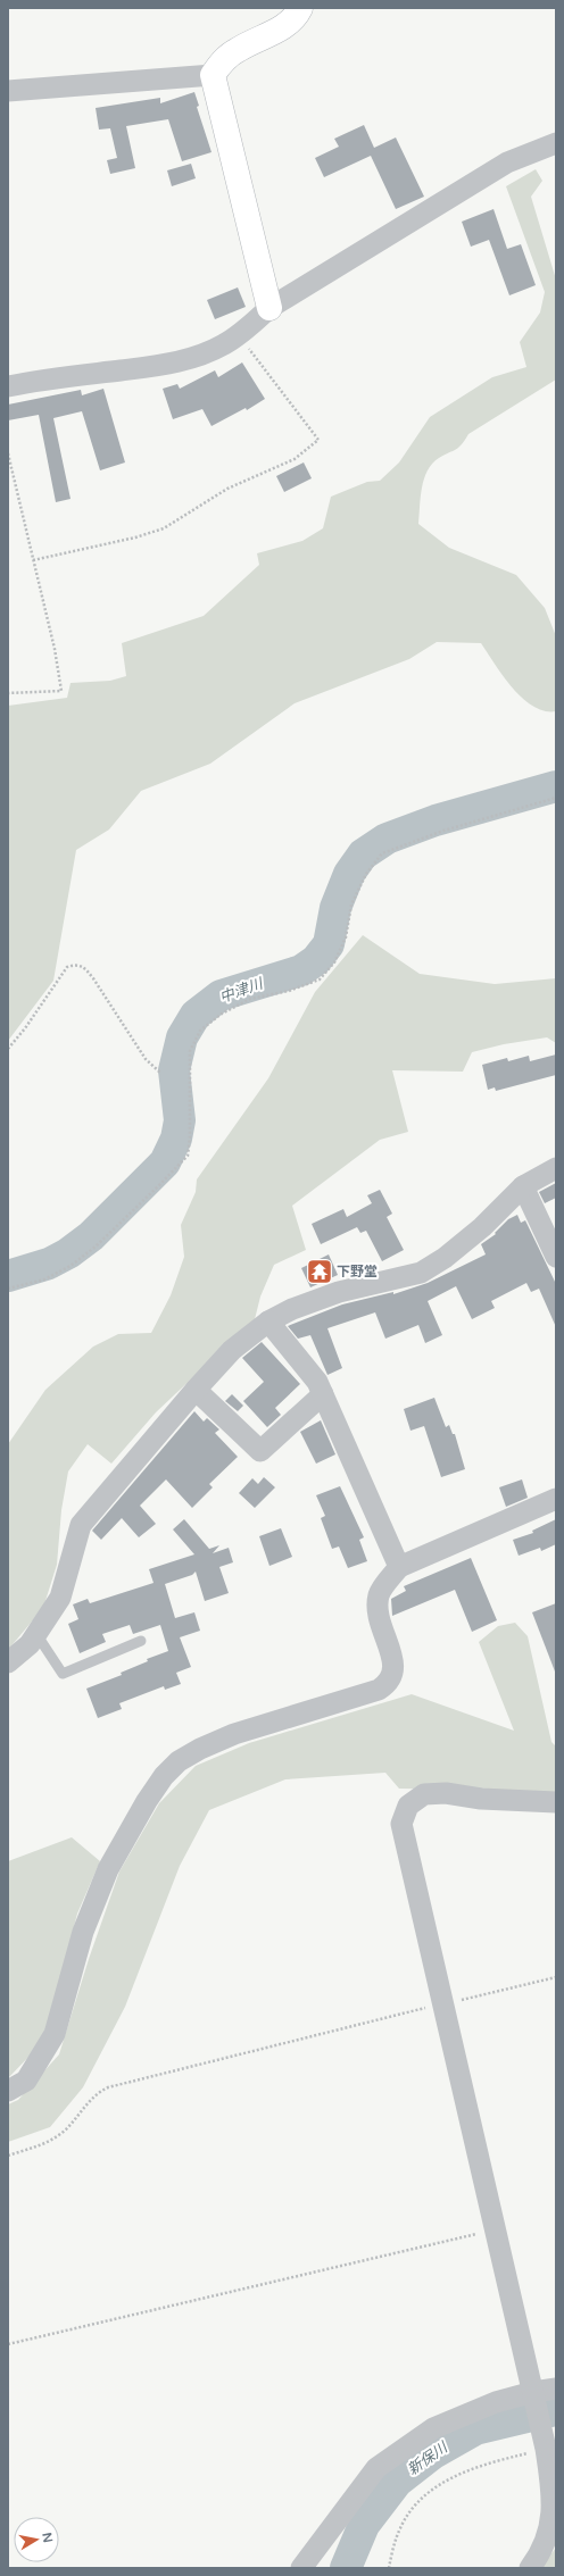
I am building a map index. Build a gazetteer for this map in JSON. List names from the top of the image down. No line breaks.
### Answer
{"water":["中津川","新保川"],"places":{"temple":["下野堂"]},"north":"right"}
